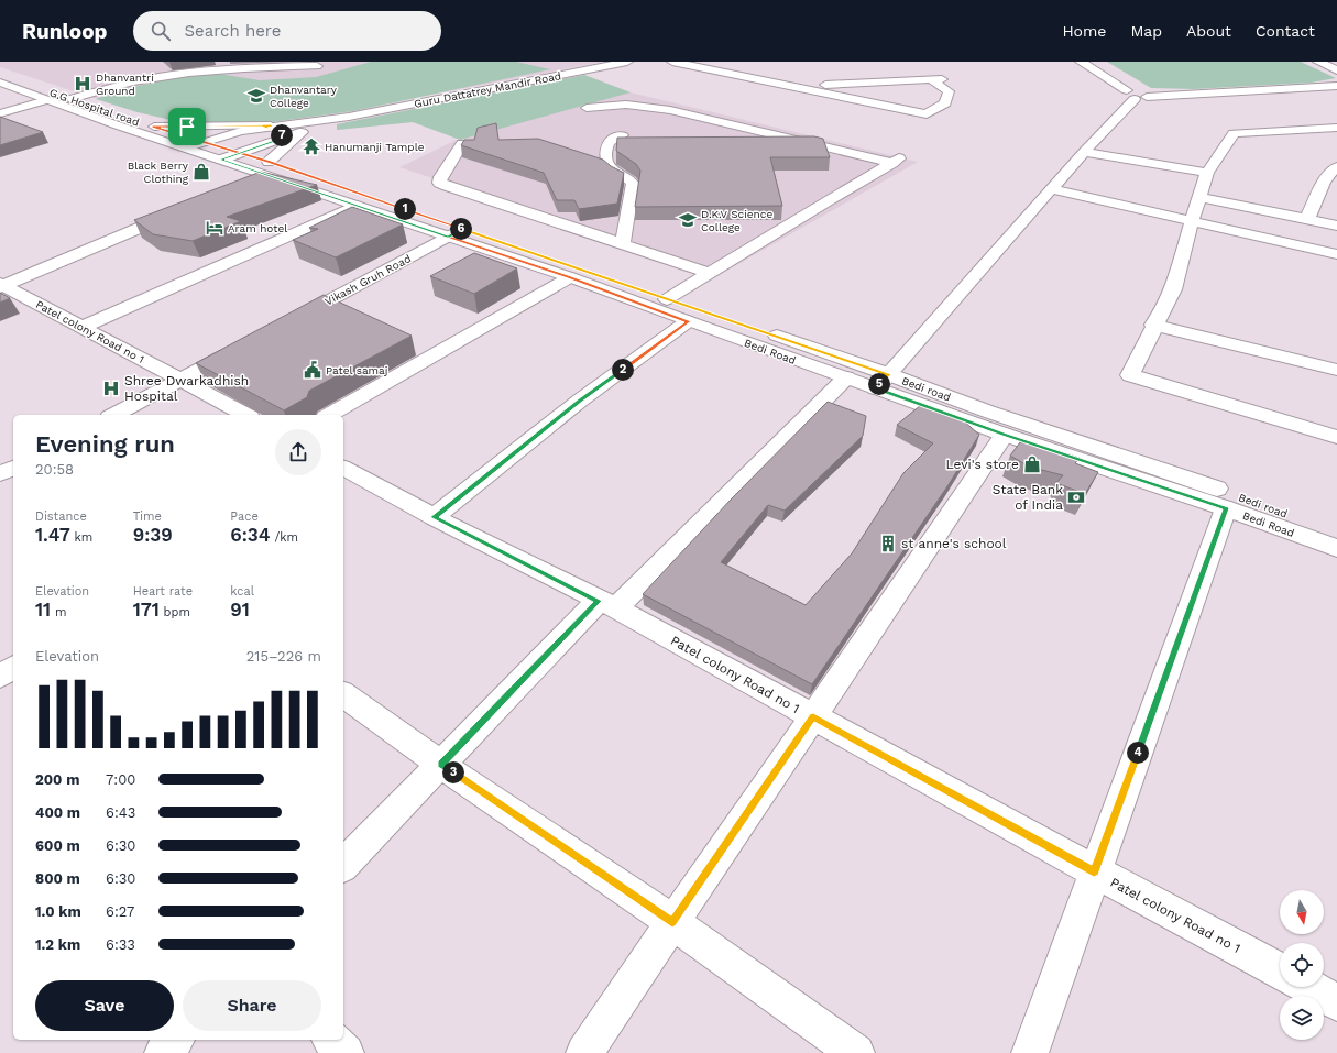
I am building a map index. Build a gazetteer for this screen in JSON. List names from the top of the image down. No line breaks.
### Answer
{"streets":{"street":["Guru Dattatrey Mandir Road","G.G Hospital road","Vikash Gruh Road","Patel colony Road no 1","Bedi Road","Bedi road"]},"crossings":[["Guru Dattatrey Mandir Road","G.G Hospital road"],["Guru Dattatrey Mandir Road","Bedi Road"],["Guru Dattatrey Mandir Road","Bedi road"],["G.G Hospital road","Bedi Road"],["G.G Hospital road","Bedi road"],["Vikash Gruh Road","Bedi Road"],["Vikash Gruh Road","Bedi road"],["Bedi Road","Bedi road"]],"places":{"hospital":["Dhanvantri Ground","Shree Dwarkadhish Hospital"],"school or university":["Dhanvantary College","D.K.V Science College"],"temple":["Hanumanji Tample"],"shop":["Black Berry Clothing","Levi's store"],"hotel":["Aram hotel"],"public building":["Patel samaj"],"bank":["State Bank of India"],"building":["st anne's school"]},"north":"bottom","page":{"header":"Runloop","search":"Search here","nav":["Home","Map","About","Contact"],"pins":["7","1","6","2","5","4","3"],"heading":["Evening run","20:58"],"stats":[["Distance","1.47 km"],["Time","9:39"],["Pace","6:34 /km"],["Elevation","11 m"],["Heart rate","171 bpm"],["kcal","91"]],"chart":["Elevation","215–226 m"],"list":[{"name":"200 m","note":"7:00"},{"name":"400 m","note":"6:43"},{"name":"600 m","note":"6:30"},{"name":"800 m","note":"6:30"},{"name":"1.0 km","note":"6:27"},{"name":"1.2 km","note":"6:33"}],"buttons":["Save","Share"]}}
